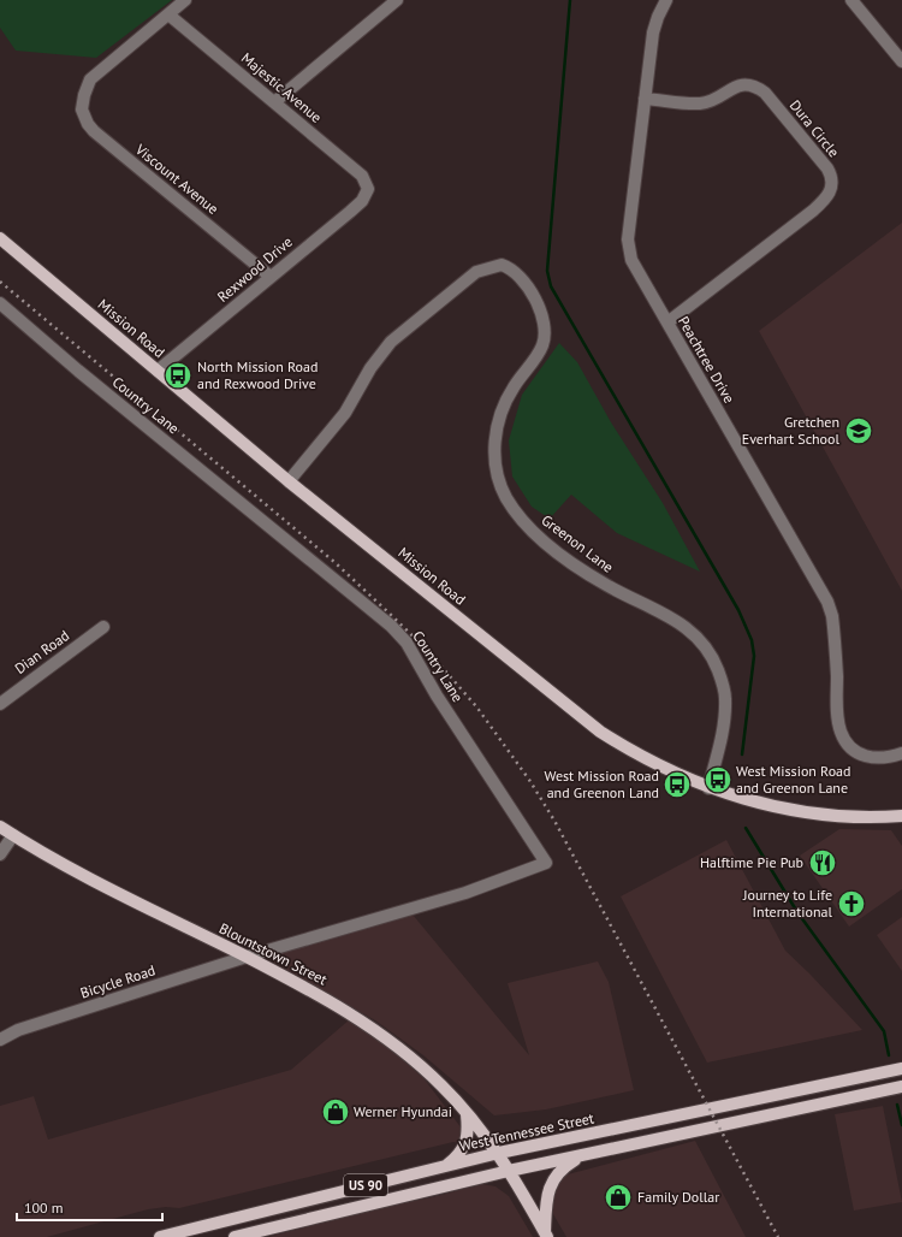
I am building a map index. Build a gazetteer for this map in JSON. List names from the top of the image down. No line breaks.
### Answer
{"streets":{"main road":["Mission Road","Blountstown Street","West Tennessee Street","US 90"],"street":["Majestic Avenue","Dura Circle","Viscount Avenue","Rexwood Drive","Peachtree Drive","Country Lane","Greenon Lane","Dian Road","Bicycle Road"]},"crossings":[["Majestic Avenue","Viscount Avenue"],["Majestic Avenue","Rexwood Drive"],["Dura Circle","Peachtree Drive"],["Viscount Avenue","Rexwood Drive"],["Rexwood Drive","Mission Road"],["Mission Road","Greenon Lane"],["Country Lane","Blountstown Street"],["Country Lane","Bicycle Road"],["Blountstown Street","Bicycle Road"],["Blountstown Street","West Tennessee Street"],["Blountstown Street","US 90"]],"places":{"bus stop":["North Mission Road and Rexwood Drive","West Mission Road and Greenon Lane","West Mission Road and Greenon Land"],"school or university":["Gretchen Everhart School"],"restaurant":["Halftime Pie Pub"],"church":["Journey to Life International"],"shop":["Werner Hyundai","Family Dollar"]},"scale_bar":"100 m"}
